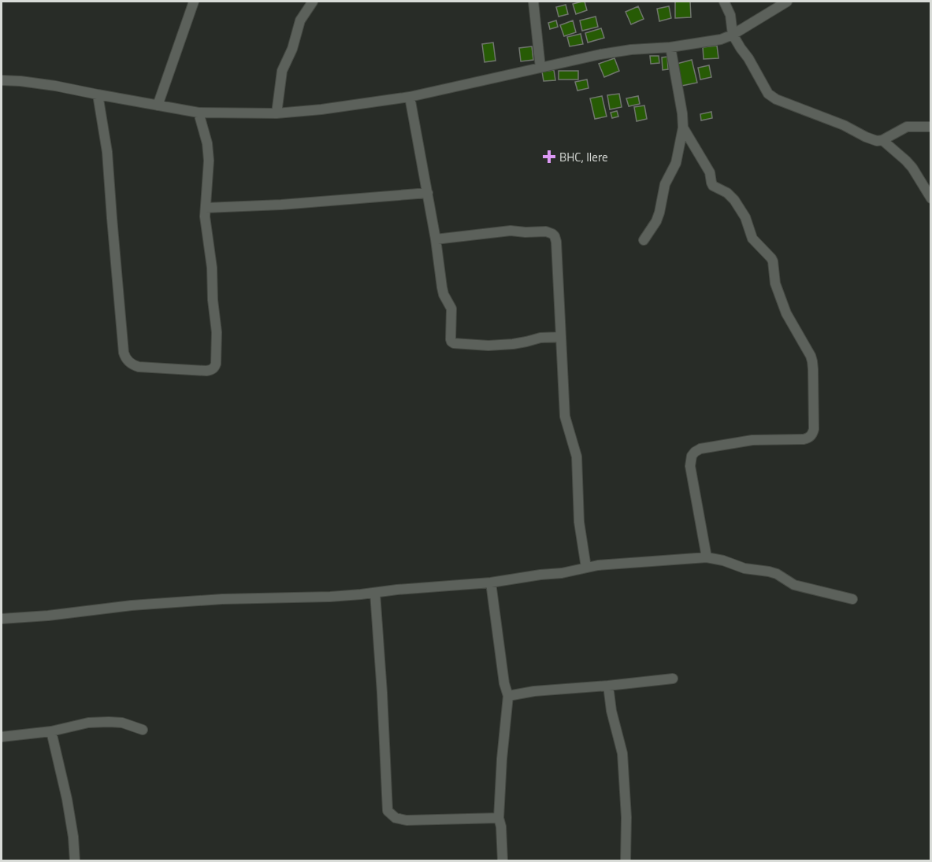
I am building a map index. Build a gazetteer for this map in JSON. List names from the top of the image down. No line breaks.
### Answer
{"places":{"health":["BHC, Ilere"]}}
